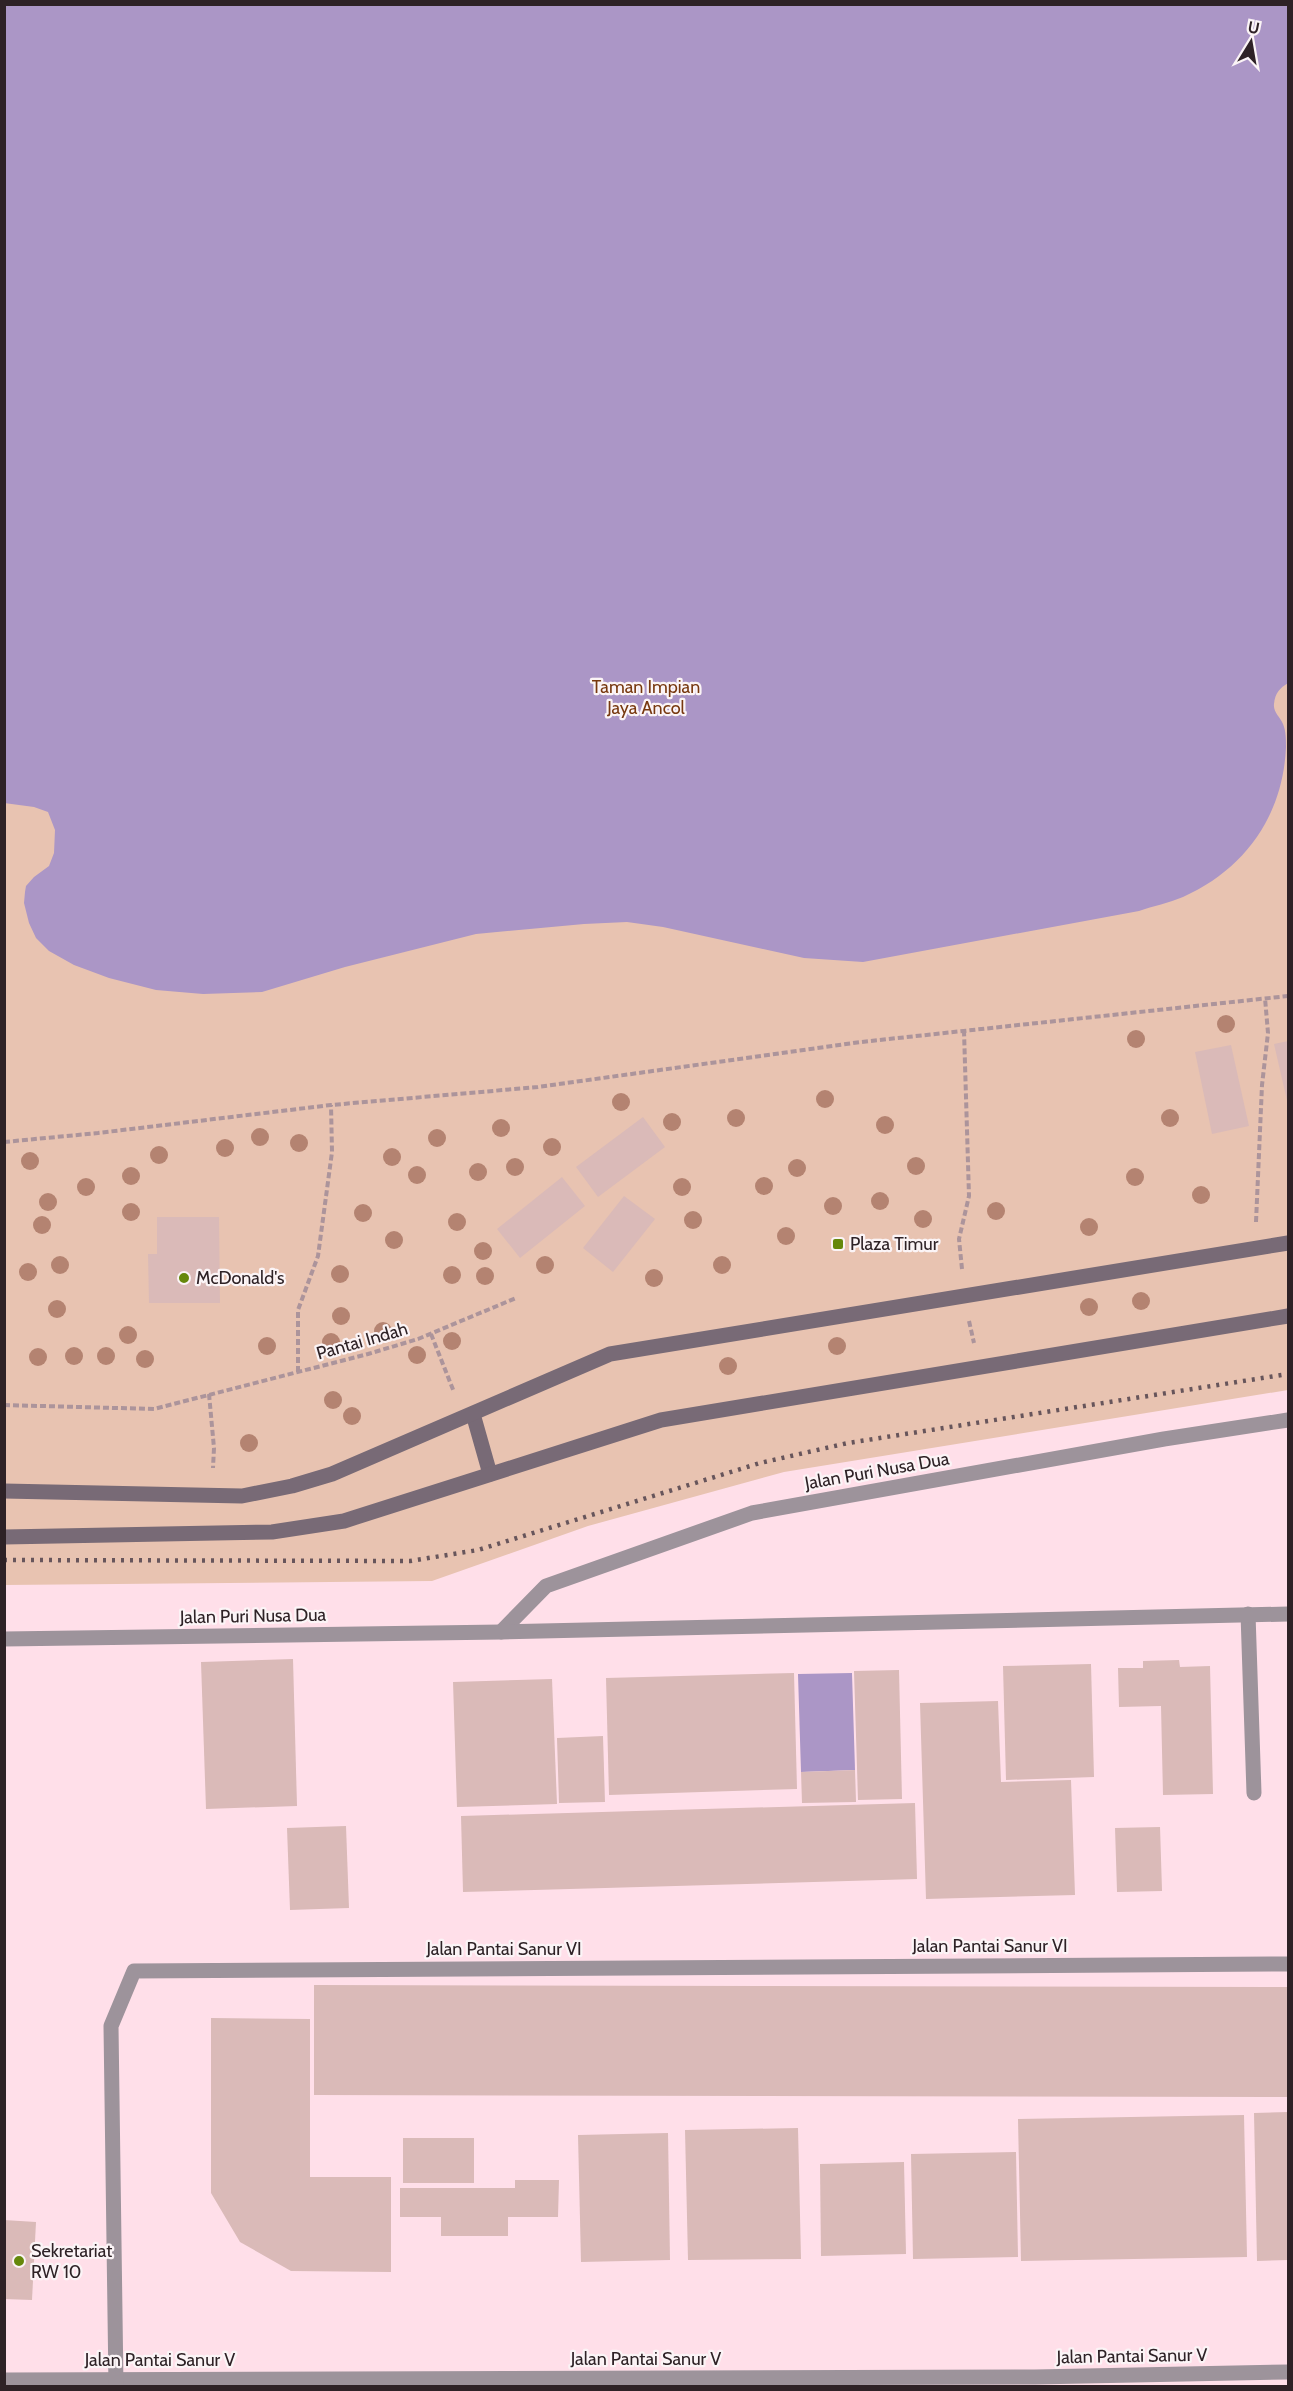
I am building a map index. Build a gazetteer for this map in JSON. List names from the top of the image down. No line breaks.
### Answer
{"streets":{"street":["Jalan Puri Nusa Dua","Jalan Pantai Sanur VI","Jalan Pantai Sanur V"],"path":["Pantai Indah"]},"crossings":[["Jalan Pantai Sanur VI","Jalan Pantai Sanur V"]],"parks":["Taman Impian Jaya Ancol"],"places":{"transit":["Plaza Timur"],"other":["McDonald's","Sekretariat RW 10"]},"north":"top"}
